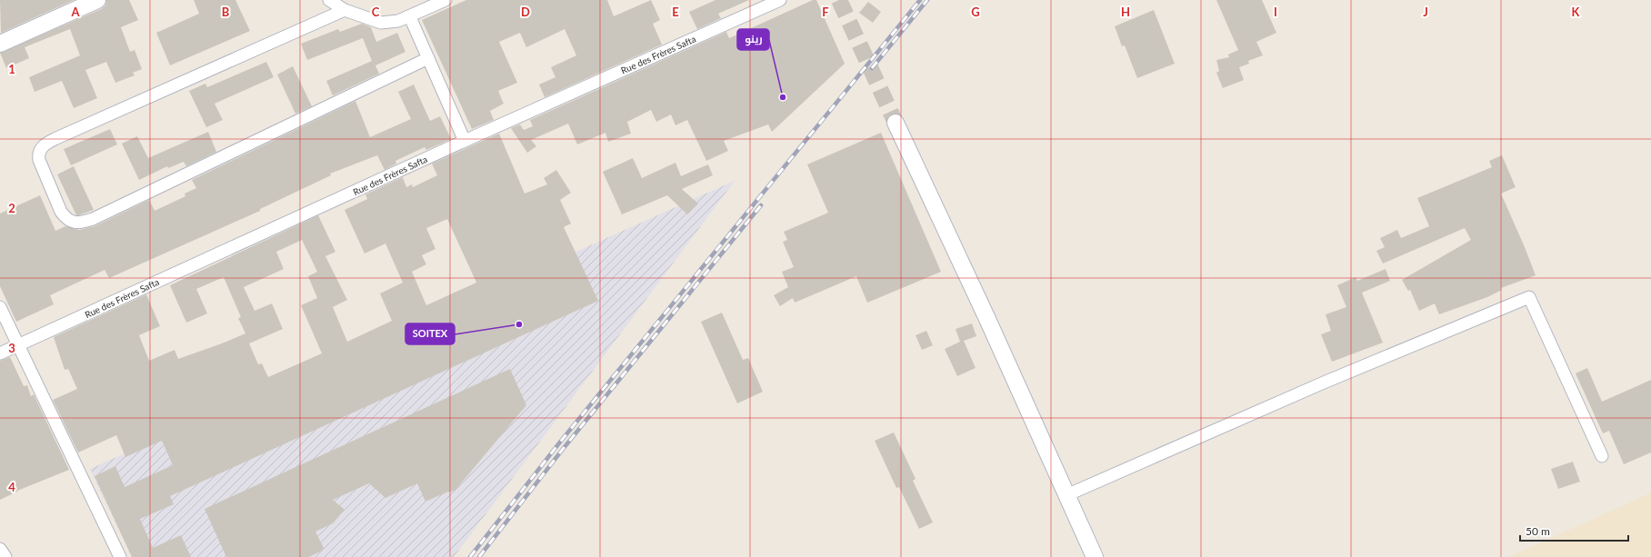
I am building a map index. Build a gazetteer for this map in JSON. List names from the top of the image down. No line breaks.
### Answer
{"streets":{"street":["Rue des Frères Safta"]},"places":["رينو","SOITEX"],"scale_bar":"50 m","grid":{"columns":["A","B","C","D","E","F","G","H","I","J","K"],"rows":["1","2","3","4"]}}
